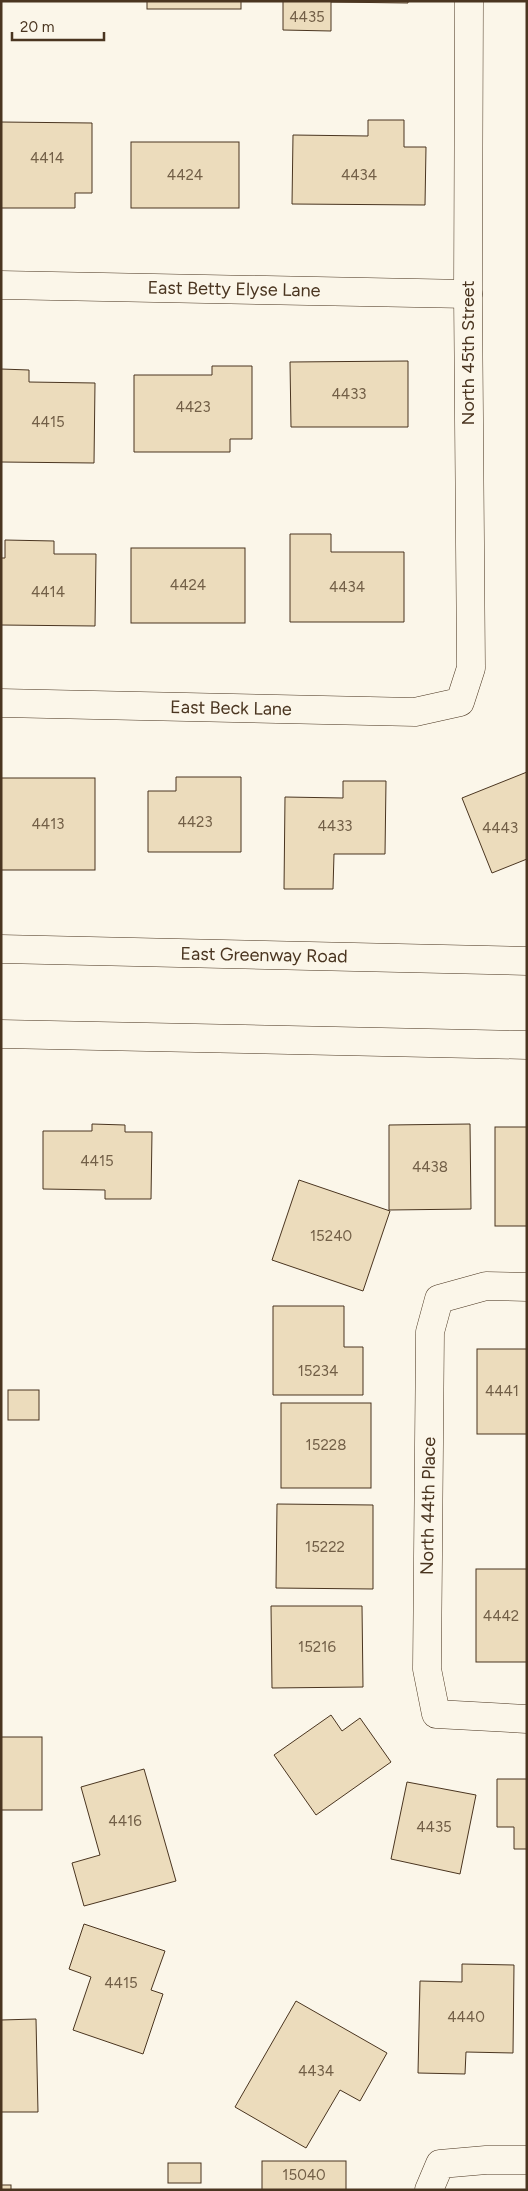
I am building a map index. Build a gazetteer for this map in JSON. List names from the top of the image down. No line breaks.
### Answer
{"streets":{"street":["East Betty Elyse Lane","North 45th Street","East Beck Lane","East Greenway Road","North 44th Place"]},"crossings":[["East Betty Elyse Lane","North 45th Street"],["North 45th Street","East Beck Lane"]],"house_numbers":["4435","4414","4424","4434","4433","4423","4415","4424","4434","4414","4423","4413","4433","4443","4415","4438","15240","15234","4441","15228","15222","4442","15216","4416","4435","4415","4440","4434","15040"],"scale_bar":"20 m"}
